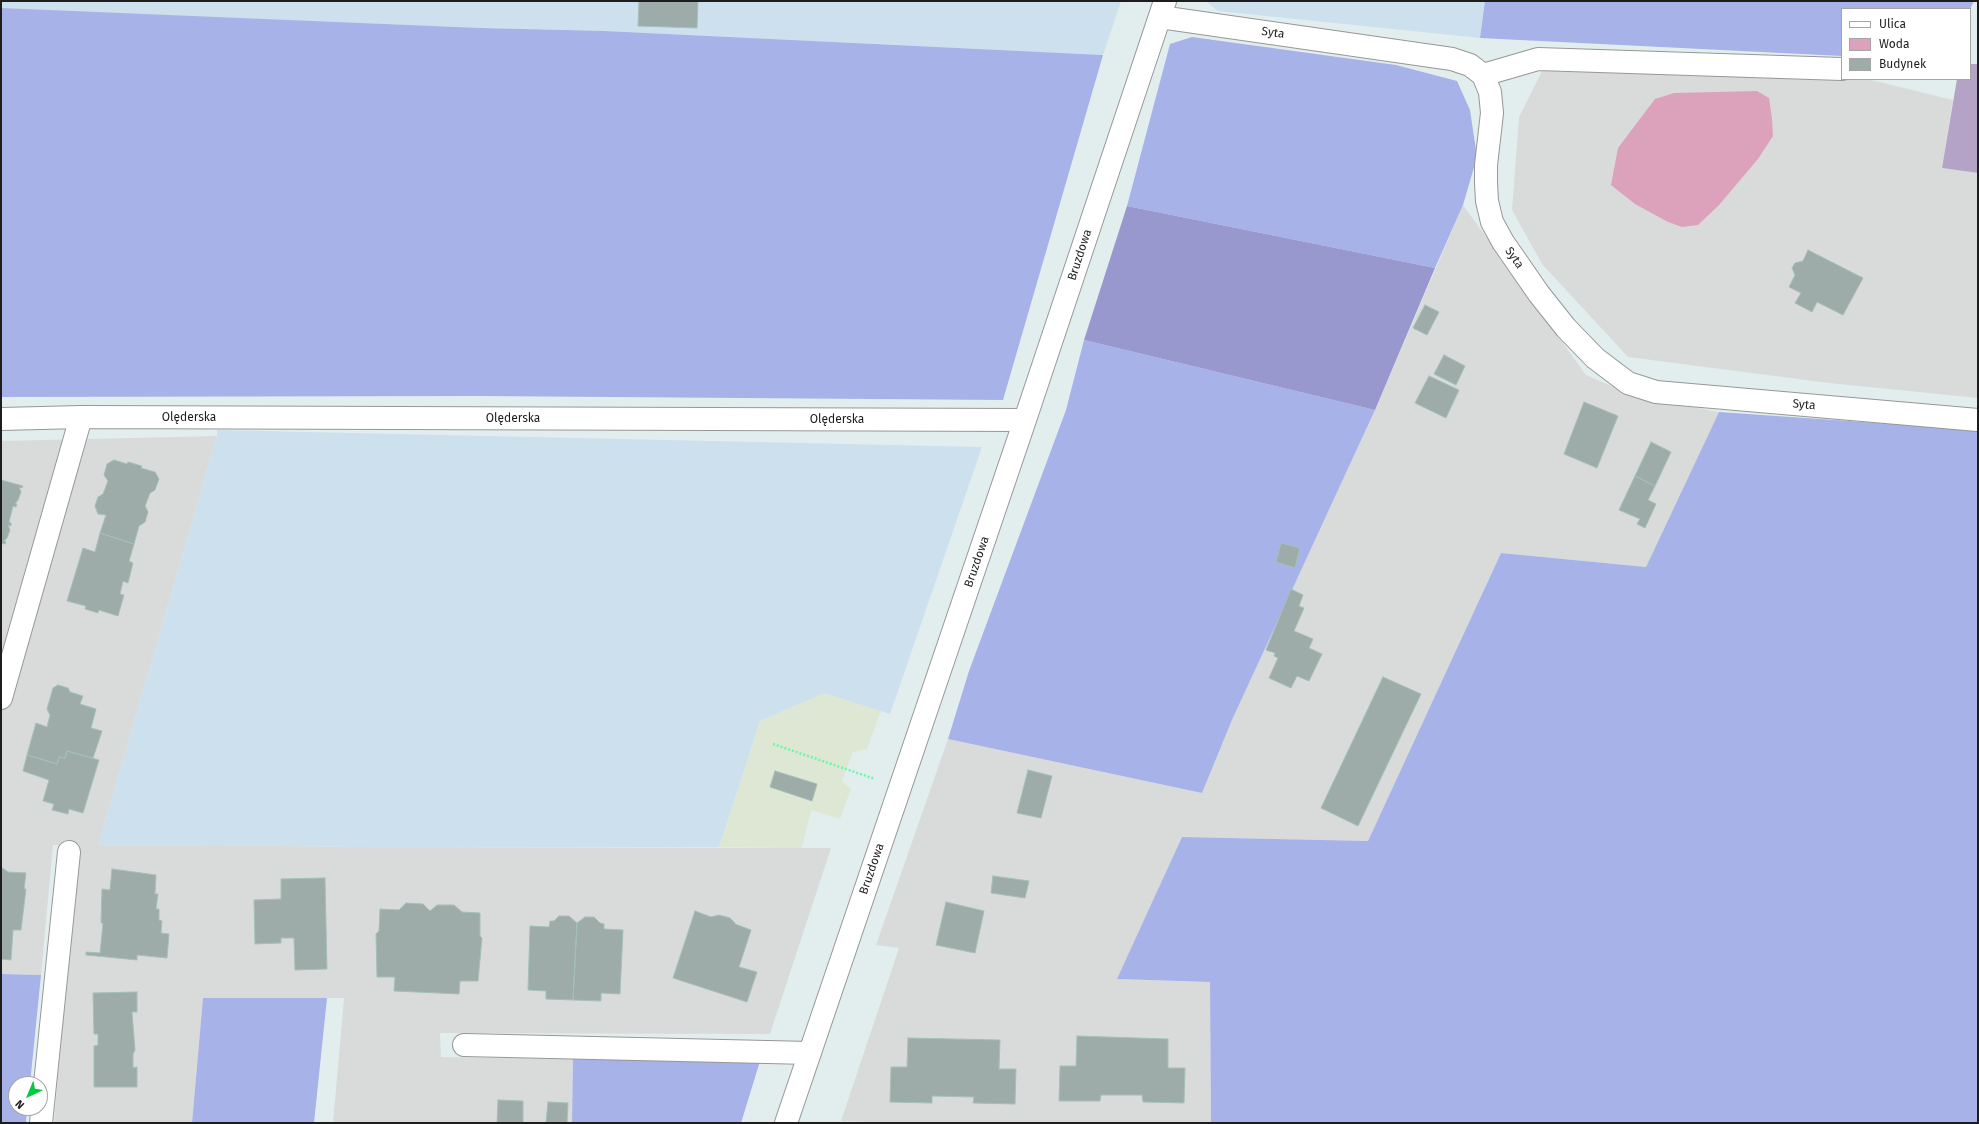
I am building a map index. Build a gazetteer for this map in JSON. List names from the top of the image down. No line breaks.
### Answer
{"streets":{"street":["Syta","Bruzdowa","Olęderska"]},"crossings":[["Syta","Bruzdowa"],["Bruzdowa","Olęderska"]],"legend":["Ulica","Woda","Budynek"],"north":"bottom left"}
